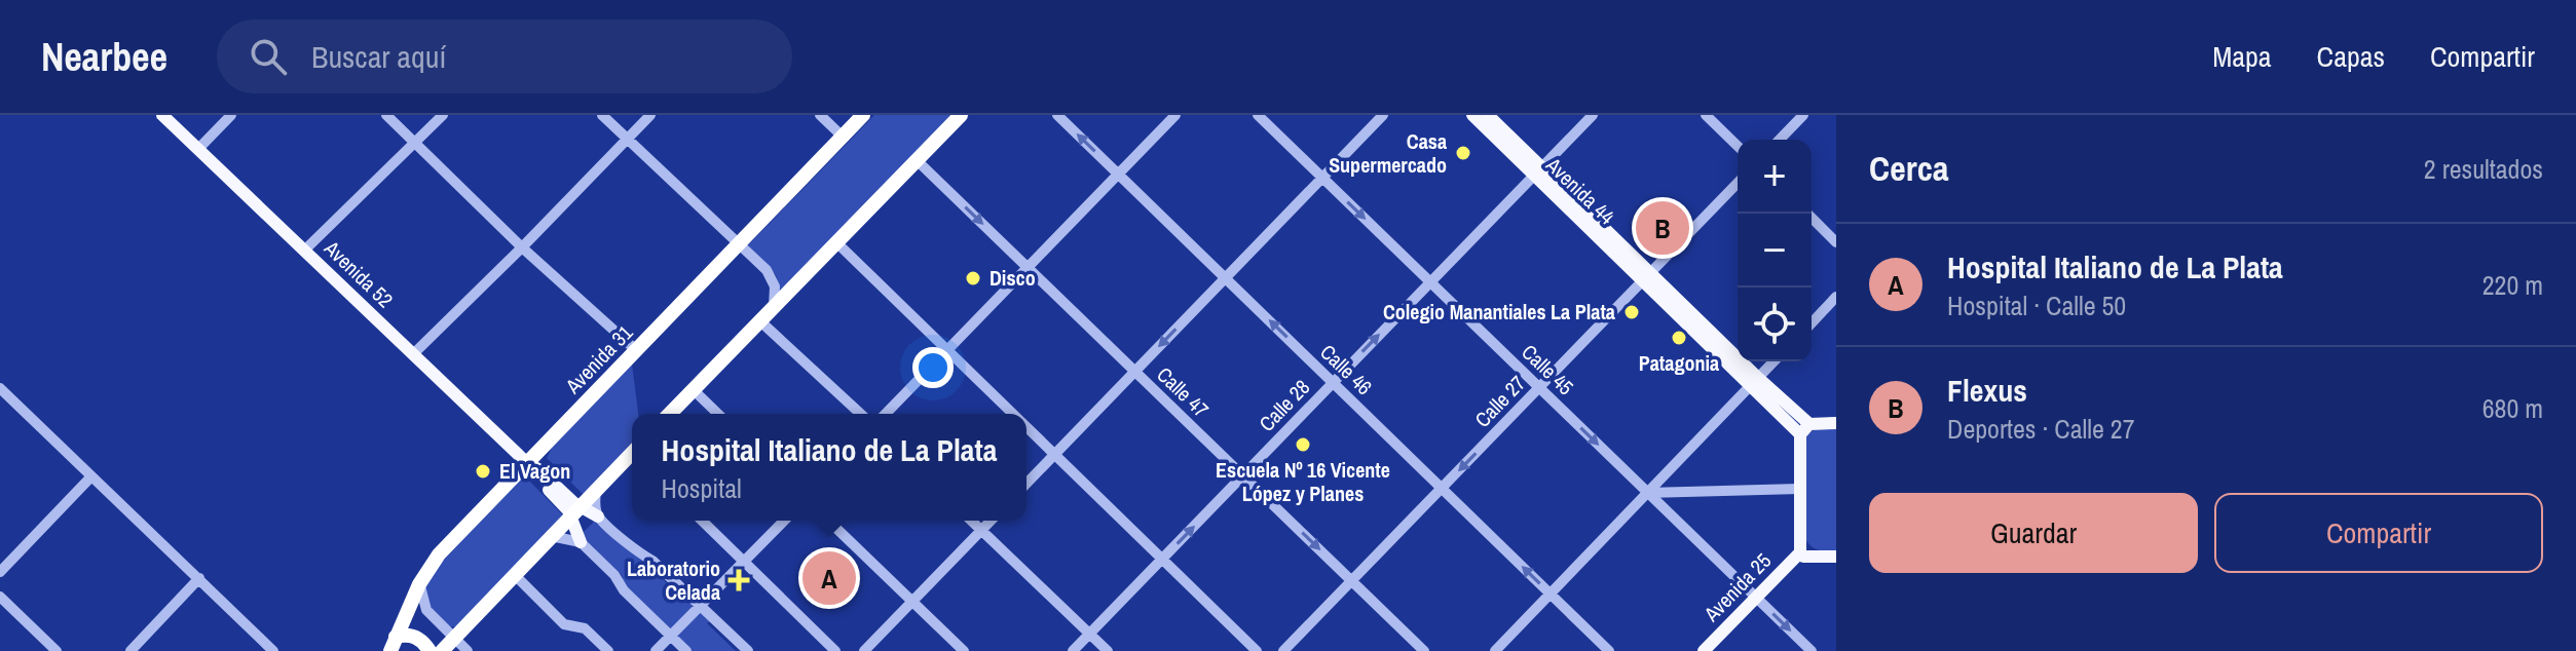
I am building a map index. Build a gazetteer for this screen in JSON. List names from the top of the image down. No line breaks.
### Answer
{"streets":{"highway":["Avenida 31"],"main road":["Avenida 44","Avenida 52","Avenida 25"],"street":["Calle 46","Calle 45","Calle 47","Calle 27","Calle 28"]},"crossings":[["Avenida 44","Calle 27"],["Avenida 44","Calle 28"],["Avenida 52","Avenida 31"],["Calle 46","Calle 27"],["Calle 46","Calle 28"],["Calle 45","Calle 27"],["Calle 45","Calle 28"],["Calle 45","Avenida 25"],["Calle 47","Calle 27"],["Calle 47","Calle 28"]],"one_way":["Calle 46","Calle 45","Calle 47"],"places":{"other":["Casa Supermercado","Disco","Colegio Manantiales La Plata","Patagonia","Escuela Nº 16 Vicente López y Planes","El Vagon"],"health":["Laboratorio Celada"]},"page":{"header":"Nearbee","search":"Buscar aquí","nav":["Mapa","Capas","Compartir"],"heading":["Cerca","2 resultados"],"map_buttons":["+","−"],"pins":["B","A"],"list":[{"mark":"A","name":"Hospital Italiano de La Plata","note":"Hospital · Calle 50","value":"220 m"},{"mark":"B","name":"Flexus","note":"Deportes · Calle 27","value":"680 m"}],"popup":["Hospital Italiano de La Plata","Hospital"],"buttons":["Guardar","Compartir"]}}
